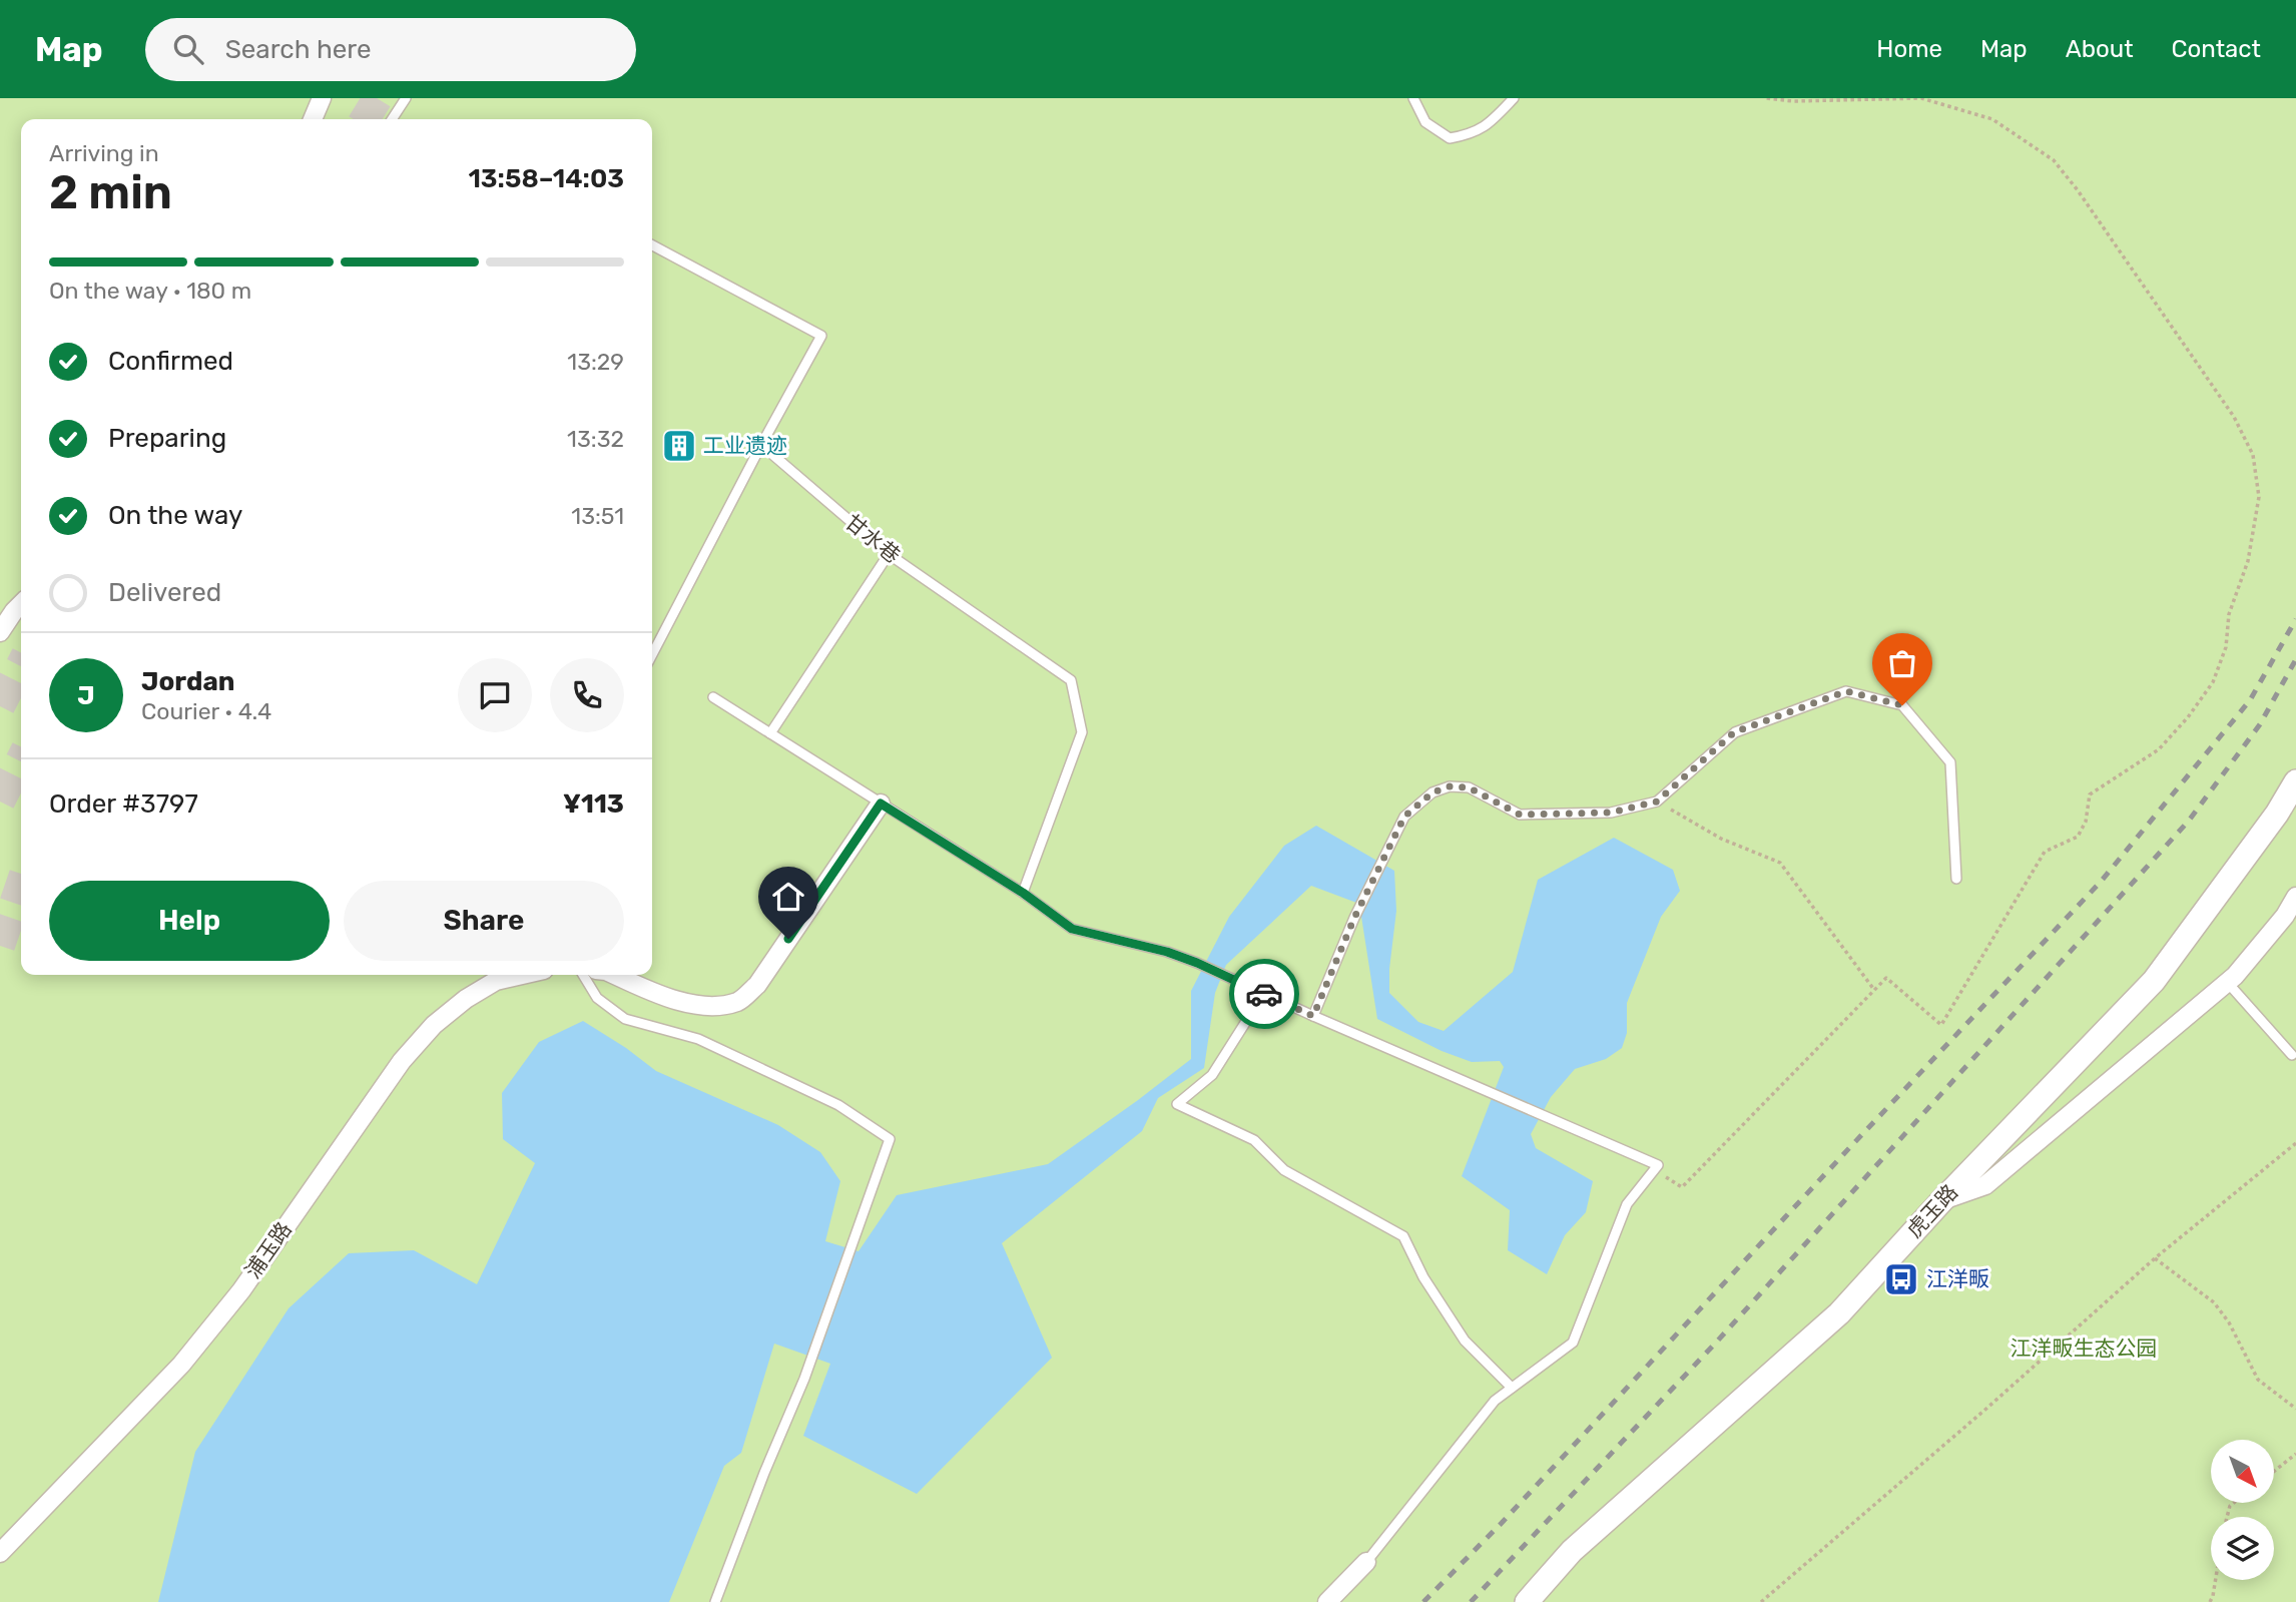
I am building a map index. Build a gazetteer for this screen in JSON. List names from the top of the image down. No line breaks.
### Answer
{"streets":{"street":["虎玉路","浦玉路"],"lane":["甘水巷"]},"parks":["江洋畈生态公园"],"places":{"building":["工业遗迹"],"bus stop":["江洋畈"]},"north":"bottom right","page":{"header":"Map","search":"Search here","nav":["Home","Map","About","Contact"],"heading":["2 min","Arriving in","13:58–14:03"],"panel":["Jordan","Courier · 4.4","Order #3797","¥113"],"bar":"On the way · 180 m","list":[["Confirmed","13:29"],["Preparing","13:32"],["On the way","13:51"],"Delivered"],"round":"J","buttons":["Help","Share"]}}
